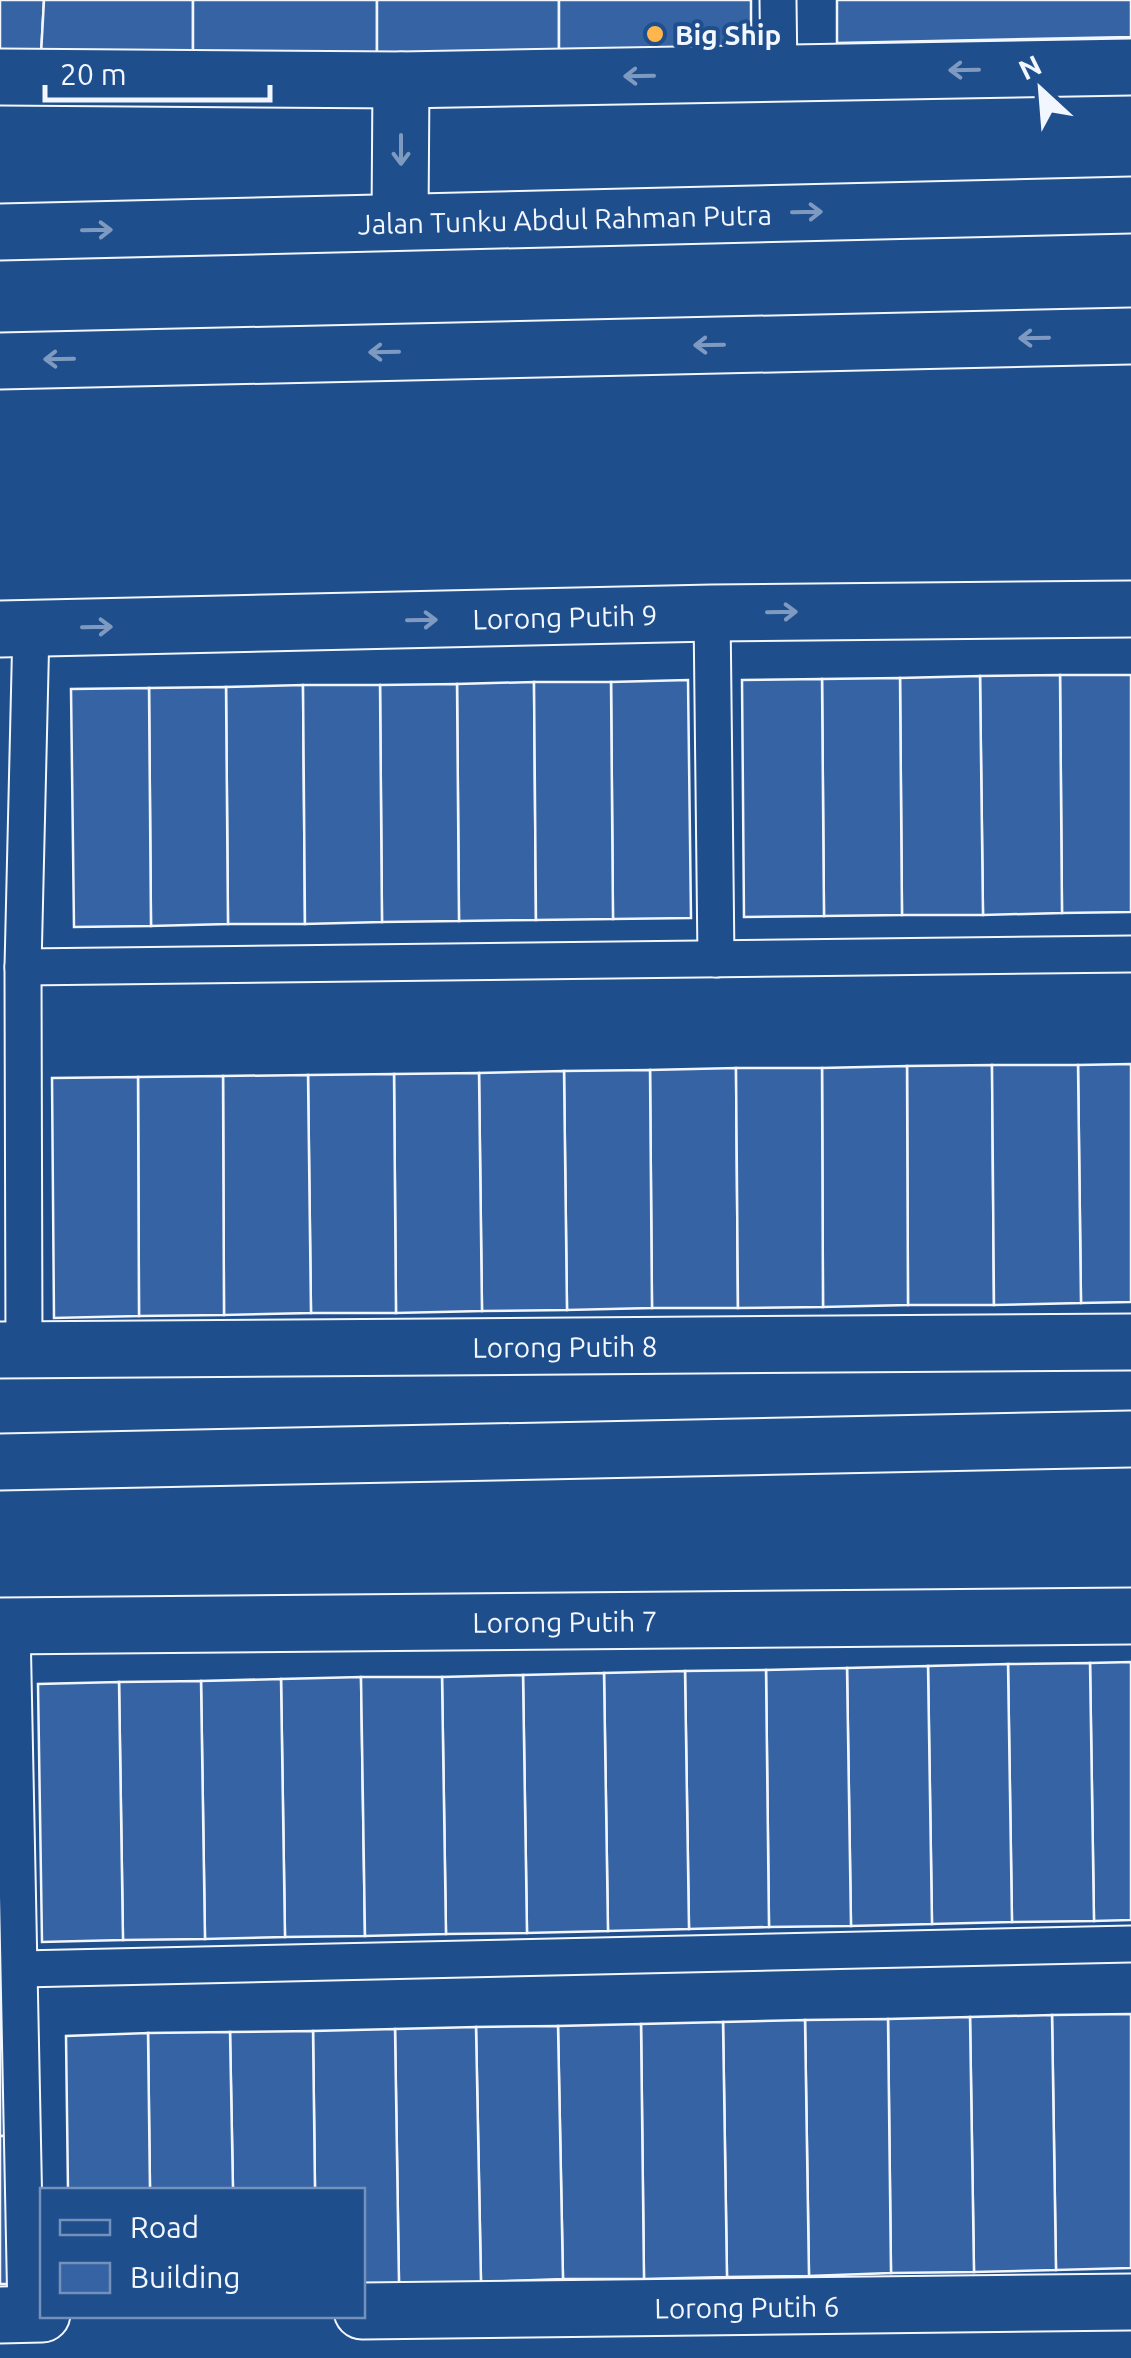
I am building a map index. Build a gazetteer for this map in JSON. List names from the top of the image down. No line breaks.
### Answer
{"streets":{"street":["Jalan Tunku Abdul Rahman Putra","Lorong Putih 9","Lorong Putih 8","Lorong Putih 7","Lorong Putih 6"]},"places":["Big Ship"],"legend":["Road","Building"],"scale_bar":"20 m","north":"top left"}
